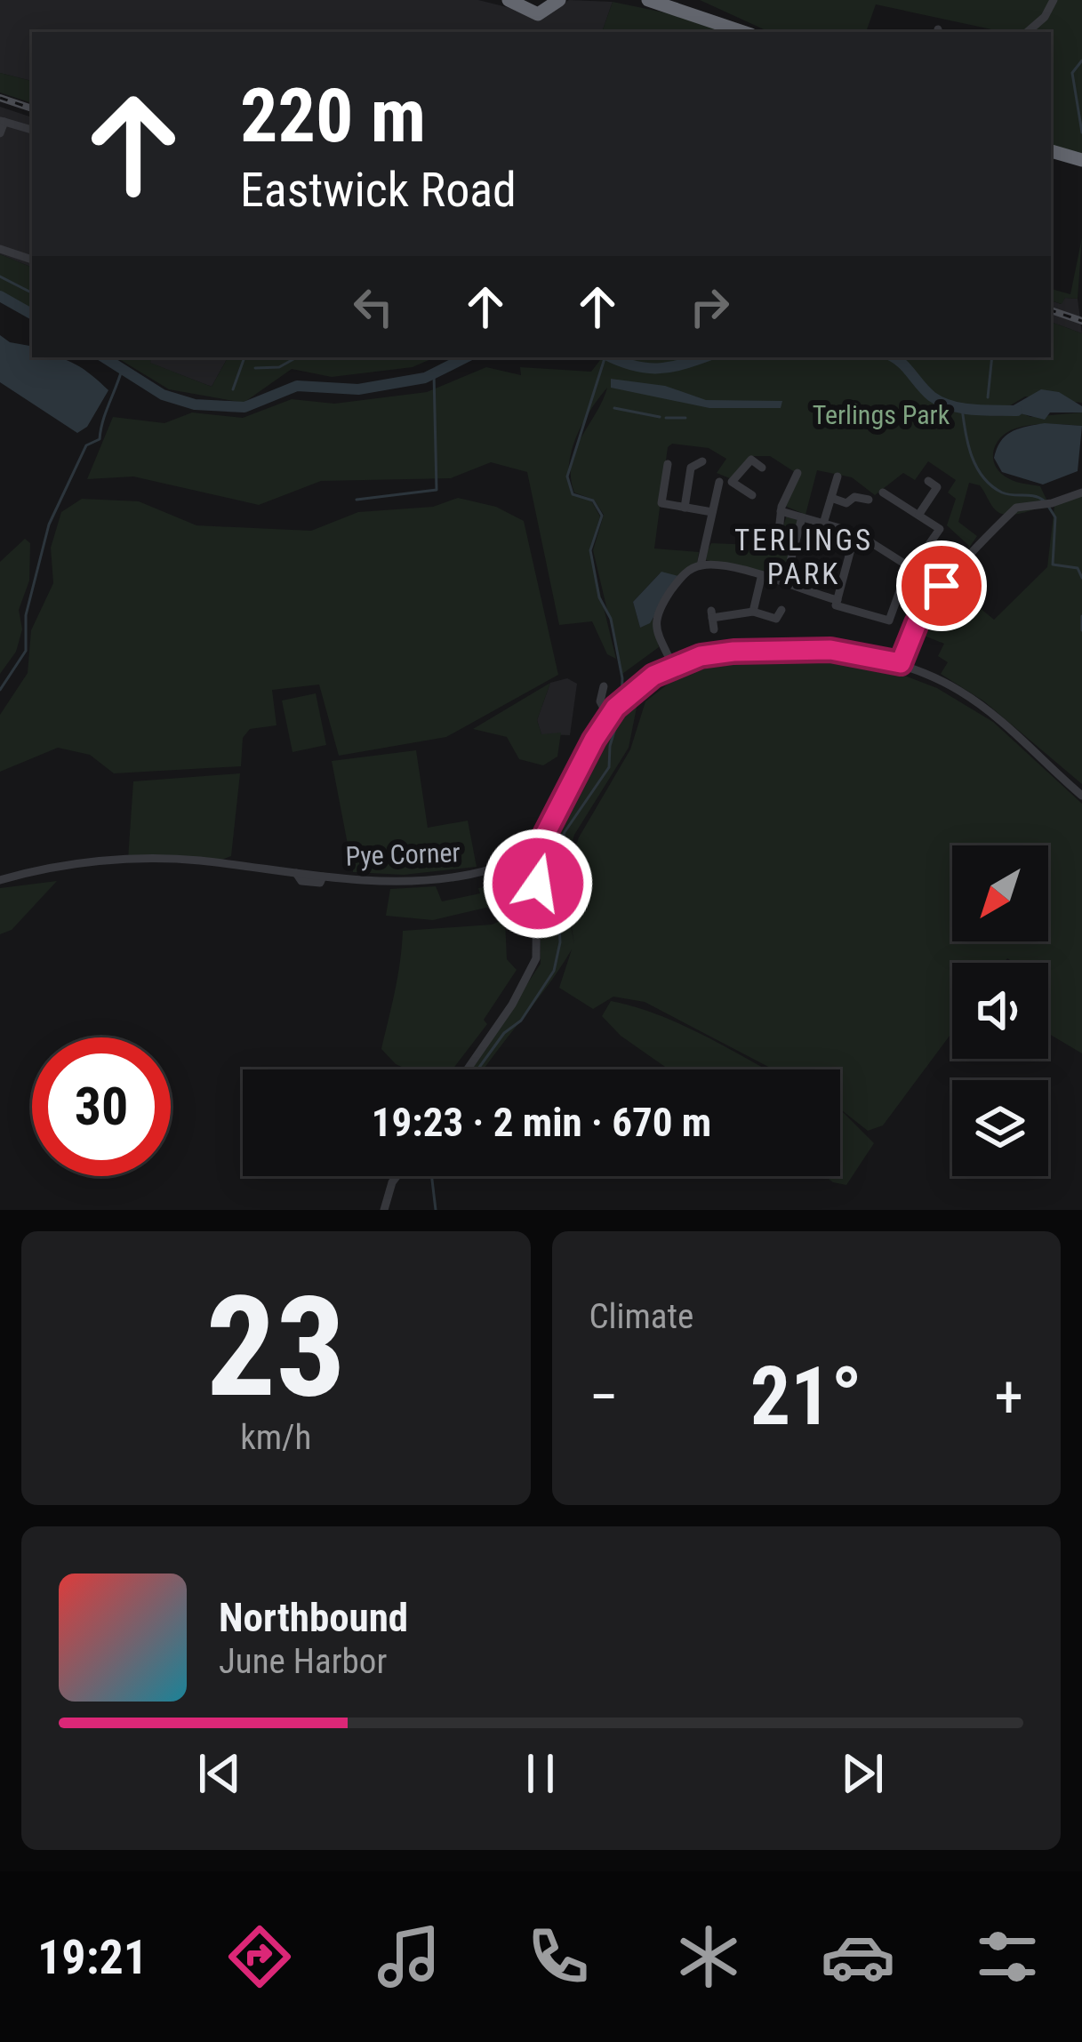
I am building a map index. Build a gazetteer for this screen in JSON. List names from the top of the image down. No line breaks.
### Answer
{"streets":{"street":["Pye Corner"]},"districts":["TERLINGS PARK"],"parks":["Terlings Park"],"north":"bottom left","page":{"turn":["220 m","Eastwick Road"],"limit":"30","trip":"19:23 · 2 min · 670 m","tile":[["23","km/h"],"Climate"],"heat":["−","21°","+"],"song":["Northbound","June Harbor"],"tabs":"19:21"}}
